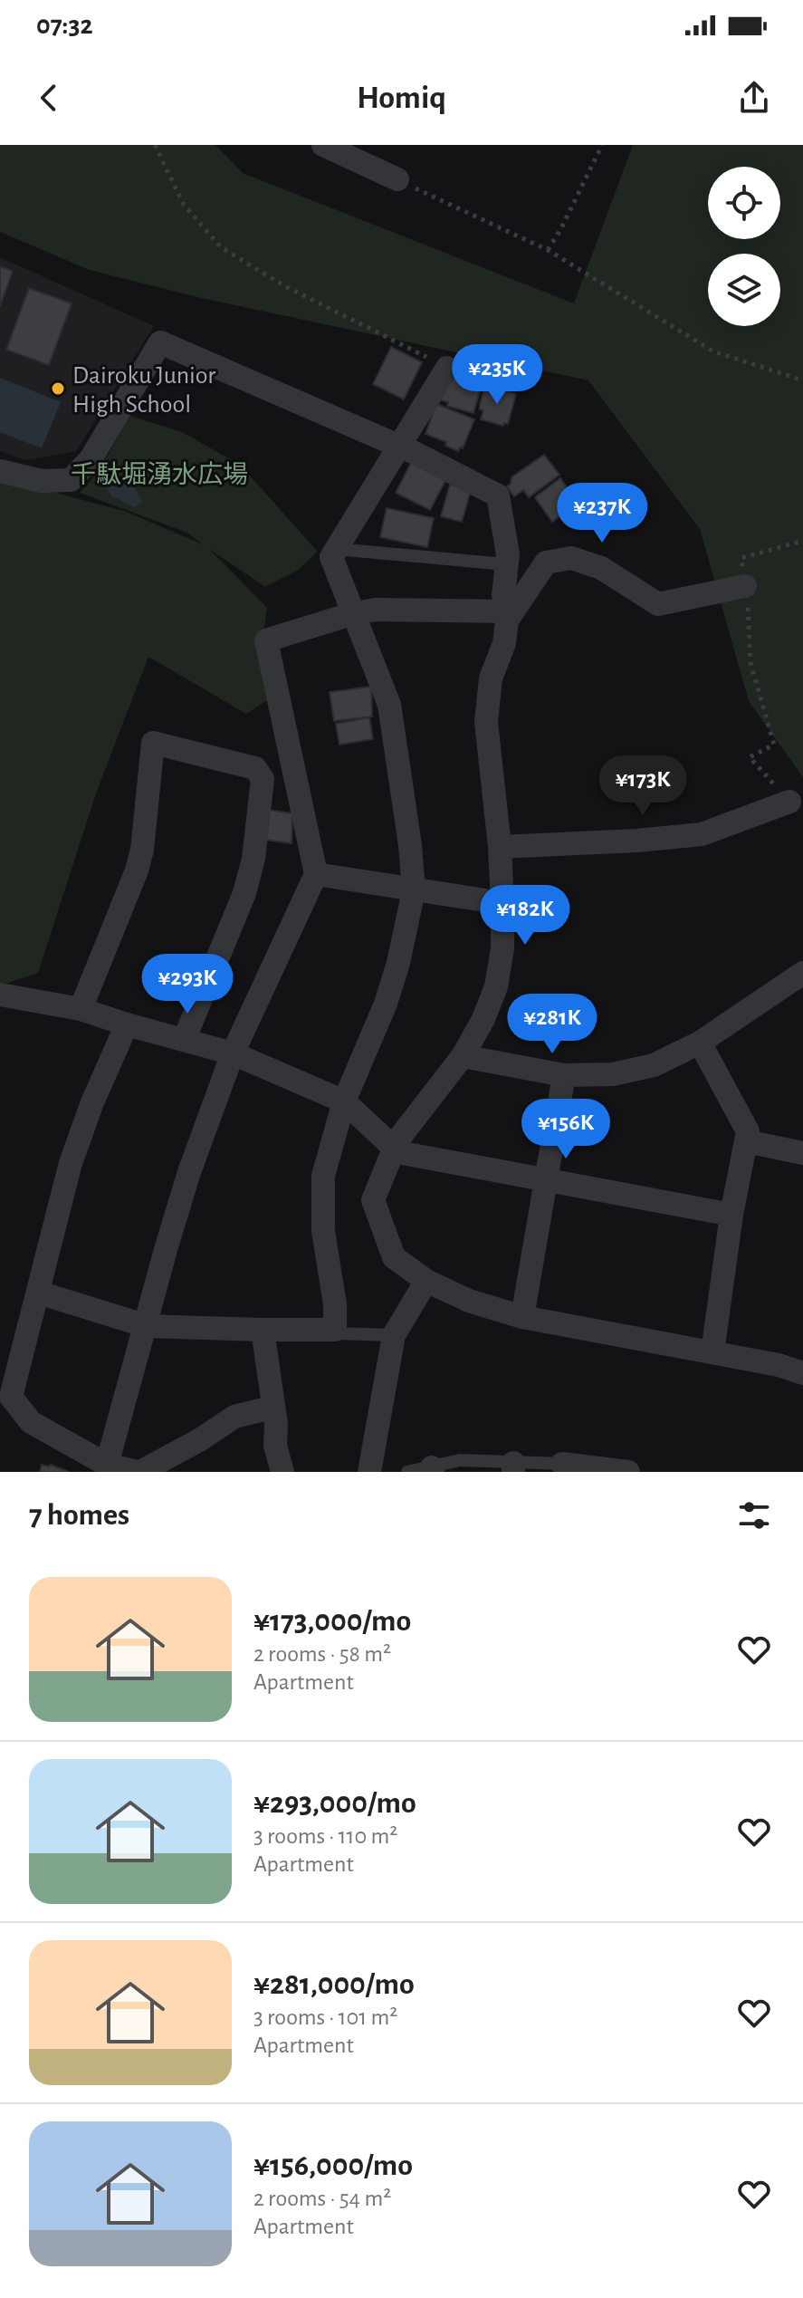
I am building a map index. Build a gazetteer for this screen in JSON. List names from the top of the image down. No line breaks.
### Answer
{"parks":["千駄堀湧水広場"],"places":["Dairoku Junior High School"],"page":{"status":"07:32","header":"Homiq","price":["¥235K","¥237K","¥173K","¥182K","¥293K","¥281K","¥156K"],"heading":"7 homes","list":[{"name":"¥173,000/mo","note":"2 rooms · 58 m² · Apartment"},{"name":"¥293,000/mo","note":"3 rooms · 110 m² · Apartment"},{"name":"¥281,000/mo","note":"3 rooms · 101 m² · Apartment"},{"name":"¥156,000/mo","note":"2 rooms · 54 m² · Apartment"}]}}
